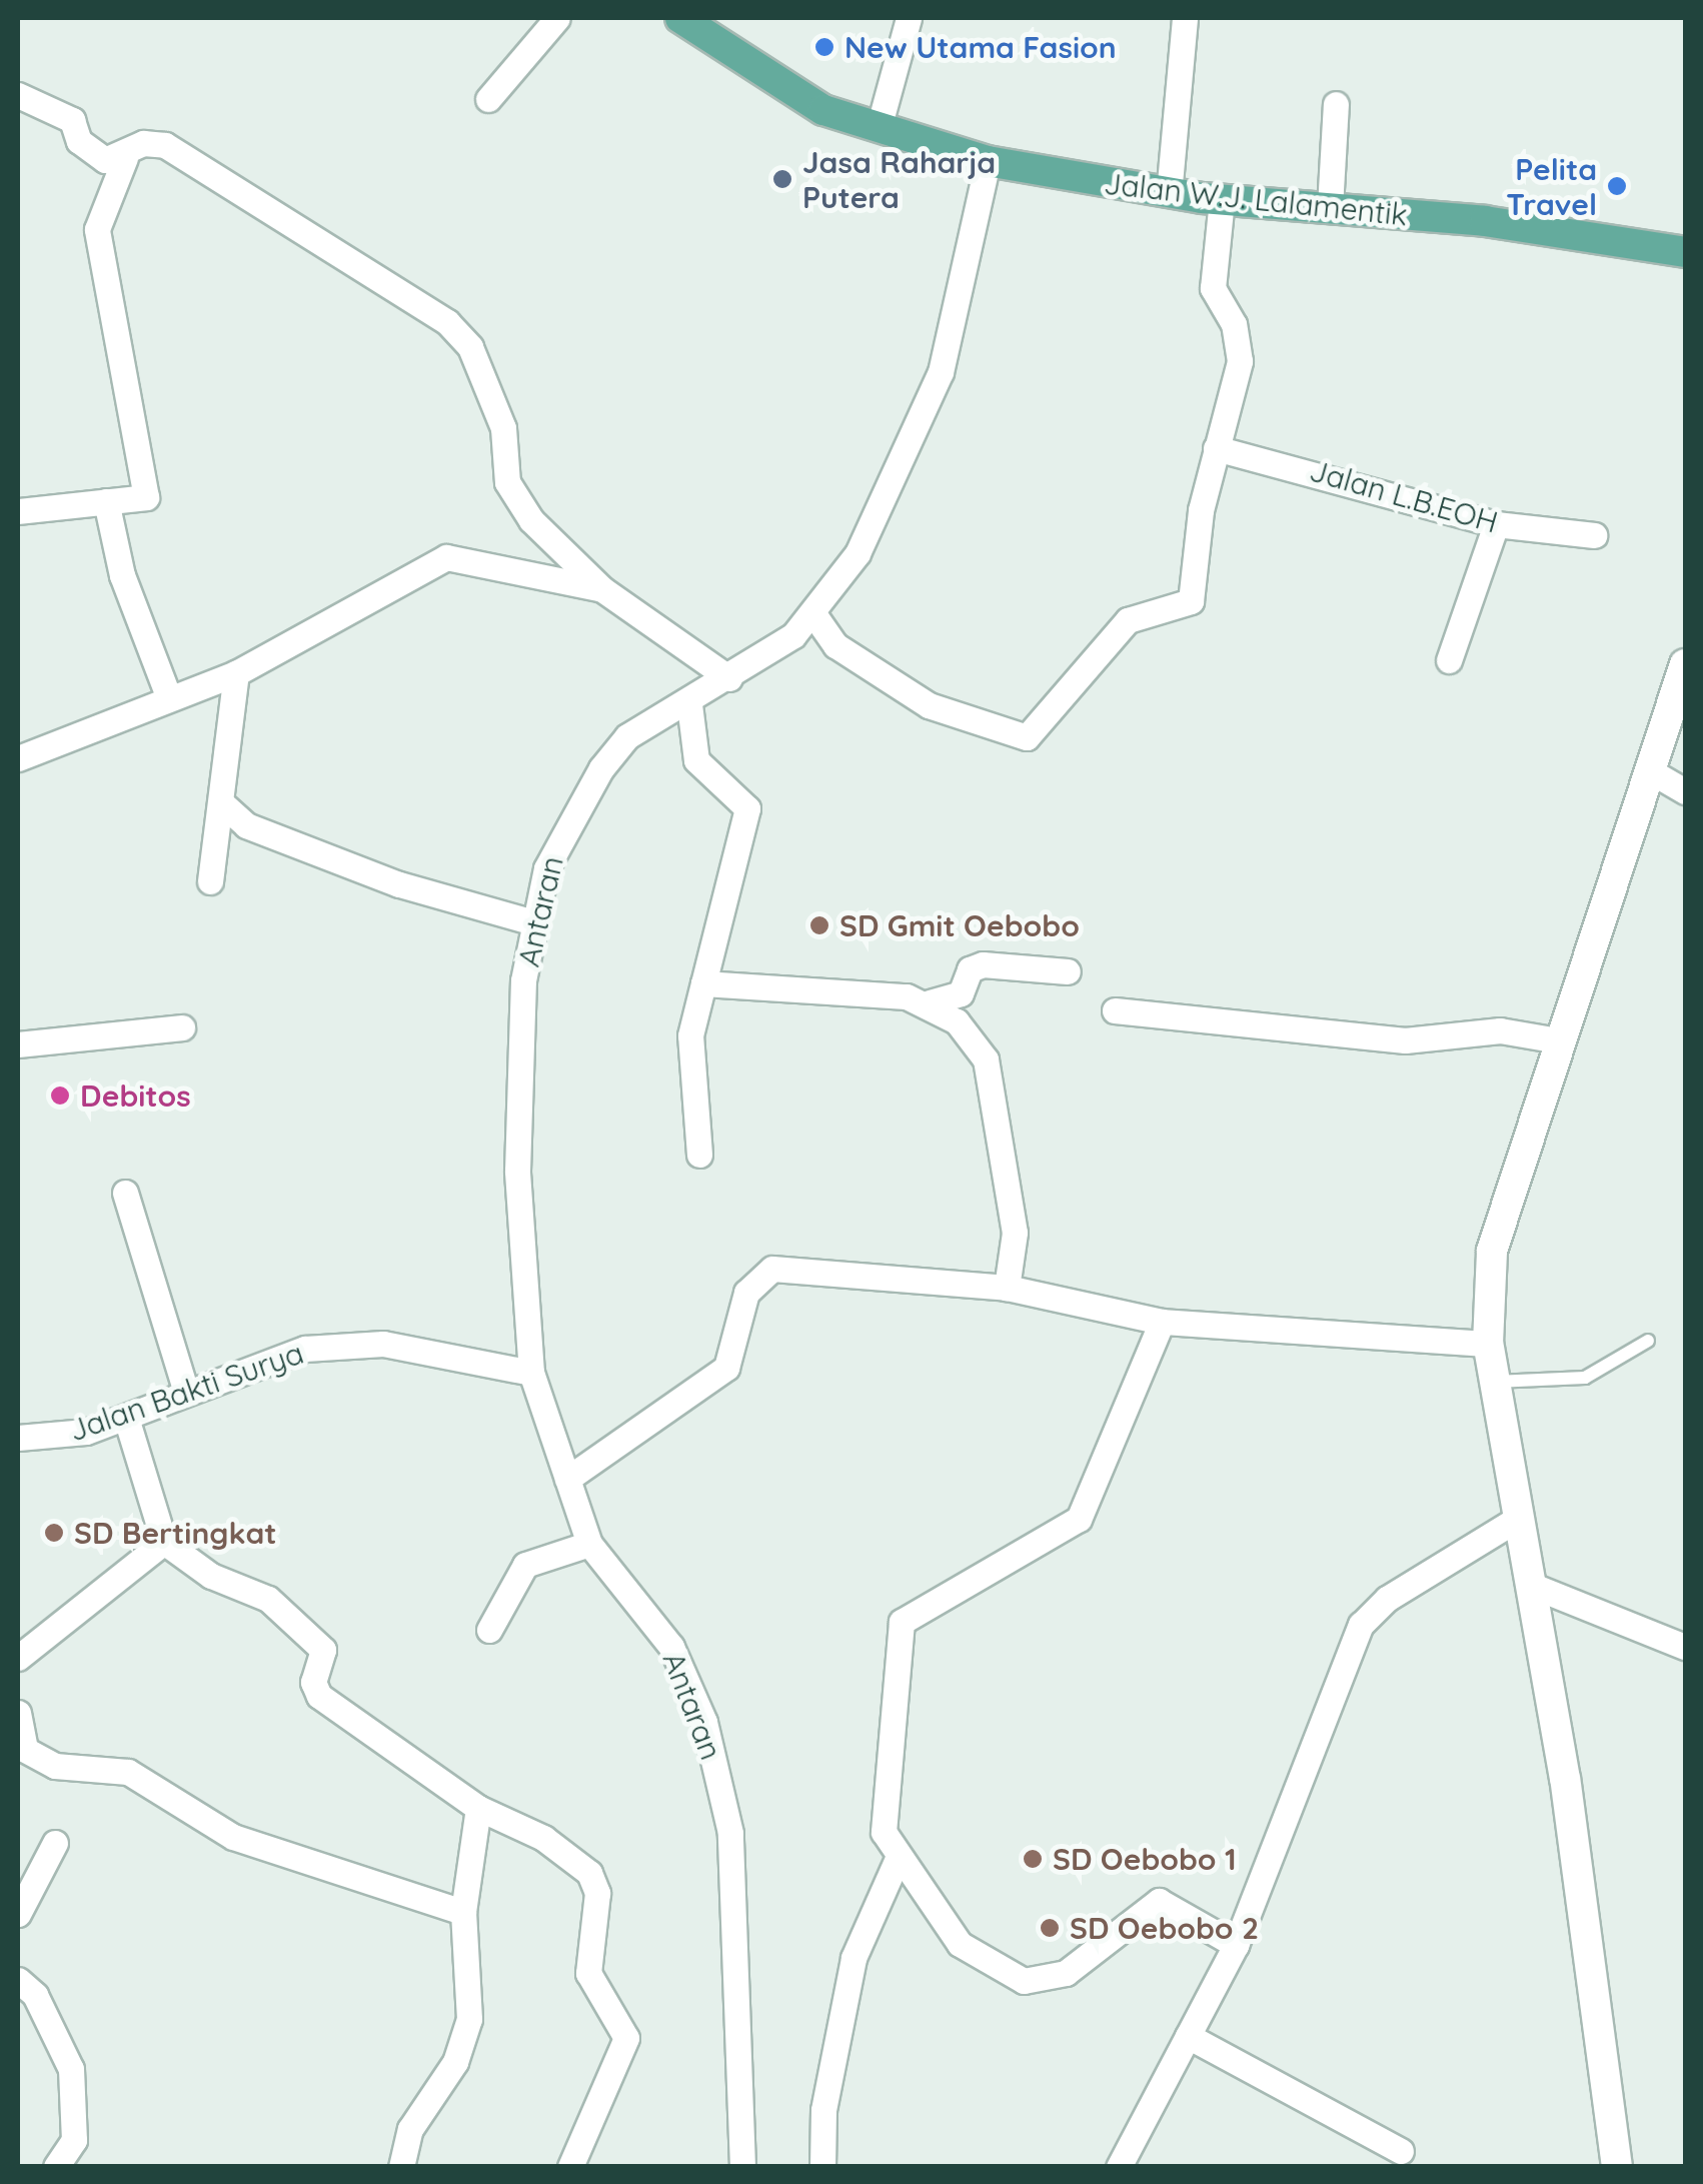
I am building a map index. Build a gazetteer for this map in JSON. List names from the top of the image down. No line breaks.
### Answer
{"streets":{"main road":["Jalan W.J. Lalamentik"],"street":["Jalan L.B.EOH","Antaran","Jalan Bakti Surya"]},"crossings":[["Jalan W.J. Lalamentik","Antaran"],["Antaran","Jalan Bakti Surya"]],"places":["New Utama Fasion","Jasa Raharja Putera","Pelita Travel","SD Gmit Oebobo","Debitos","SD Bertingkat","SD Oebobo 1","SD Oebobo 2"]}
